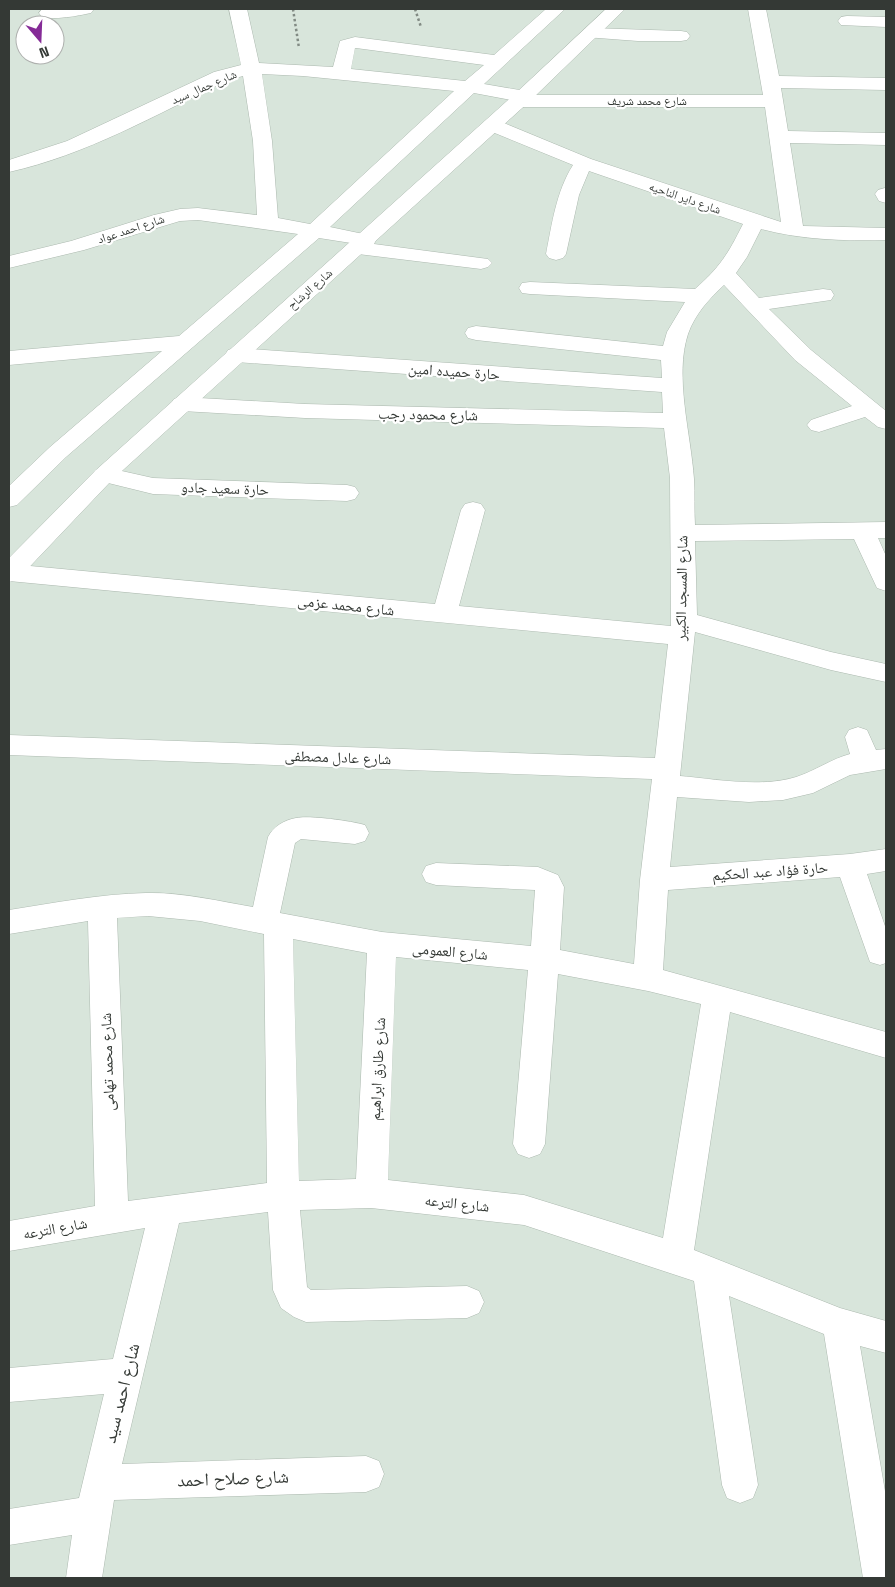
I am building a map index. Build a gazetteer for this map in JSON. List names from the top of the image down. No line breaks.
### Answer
{"streets":{"street":["شارع جمال سيد","شارع محمد شريف","شارع داير الناحيه","شارع احمد عواد","شارع الرشاح","حارة حميده امين","شارع محمود رجب","حارة سعيد جادو","شارع المسجد الكبير","شارع محمد عزمى","شارع عادل مصطفى","حارة فؤاد عبد الحكيم","شارع العمومى","شارع محمد تهامى","شارع طارق ابراهيم","شارع الترعه","شارع احمد سيد","شارع صلاح احمد"]},"crossings":[["شارع جمال سيد","شارع محمد شريف"],["شارع محمد شريف","شارع الرشاح"],["شارع داير الناحيه","شارع الرشاح"],["شارع داير الناحيه","شارع المسجد الكبير"],["شارع احمد عواد","شارع الرشاح"],["شارع الرشاح","حارة حميده امين"],["شارع الرشاح","شارع محمود رجب"],["شارع الرشاح","حارة سعيد جادو"],["شارع الرشاح","شارع محمد عزمى"],["حارة حميده امين","شارع المسجد الكبير"],["شارع محمود رجب","شارع المسجد الكبير"],["شارع المسجد الكبير","شارع محمد عزمى"],["شارع المسجد الكبير","شارع عادل مصطفى"],["شارع المسجد الكبير","حارة فؤاد عبد الحكيم"],["شارع المسجد الكبير","شارع العمومى"],["شارع العمومى","شارع محمد تهامى"],["شارع العمومى","شارع طارق ابراهيم"],["شارع محمد تهامى","شارع الترعه"],["شارع طارق ابراهيم","شارع الترعه"],["شارع الترعه","شارع احمد سيد"],["شارع احمد سيد","شارع صلاح احمد"]],"north":"bottom"}
